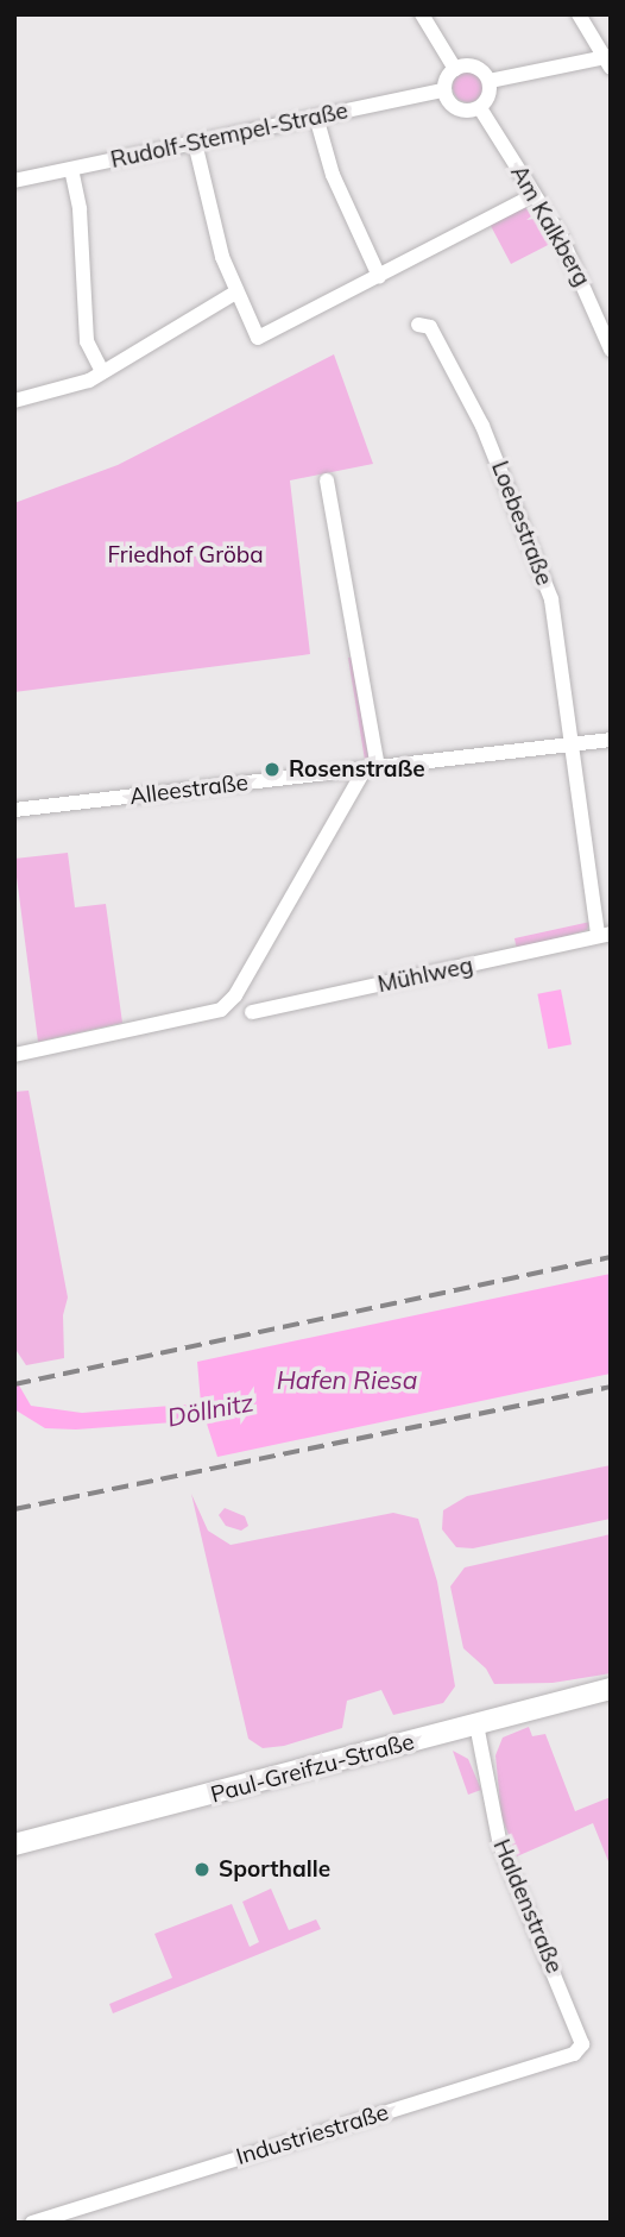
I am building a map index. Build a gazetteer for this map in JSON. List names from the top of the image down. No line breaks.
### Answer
{"streets":{"main road":["Paul-Greifzu-Straße"],"street":["Rudolf-Stempel-Straße","Am Kalkberg","Loebestraße","Alleestraße","Mühlweg","Haldenstraße","Industriestraße"]},"crossings":[["Rudolf-Stempel-Straße","Am Kalkberg"],["Loebestraße","Alleestraße"],["Loebestraße","Mühlweg"],["Alleestraße","Mühlweg"],["Paul-Greifzu-Straße","Haldenstraße"],["Haldenstraße","Industriestraße"]],"water":["Hafen Riesa","Döllnitz"],"parks":["Friedhof Gröba"],"places":["Rosenstraße","Sporthalle"]}
